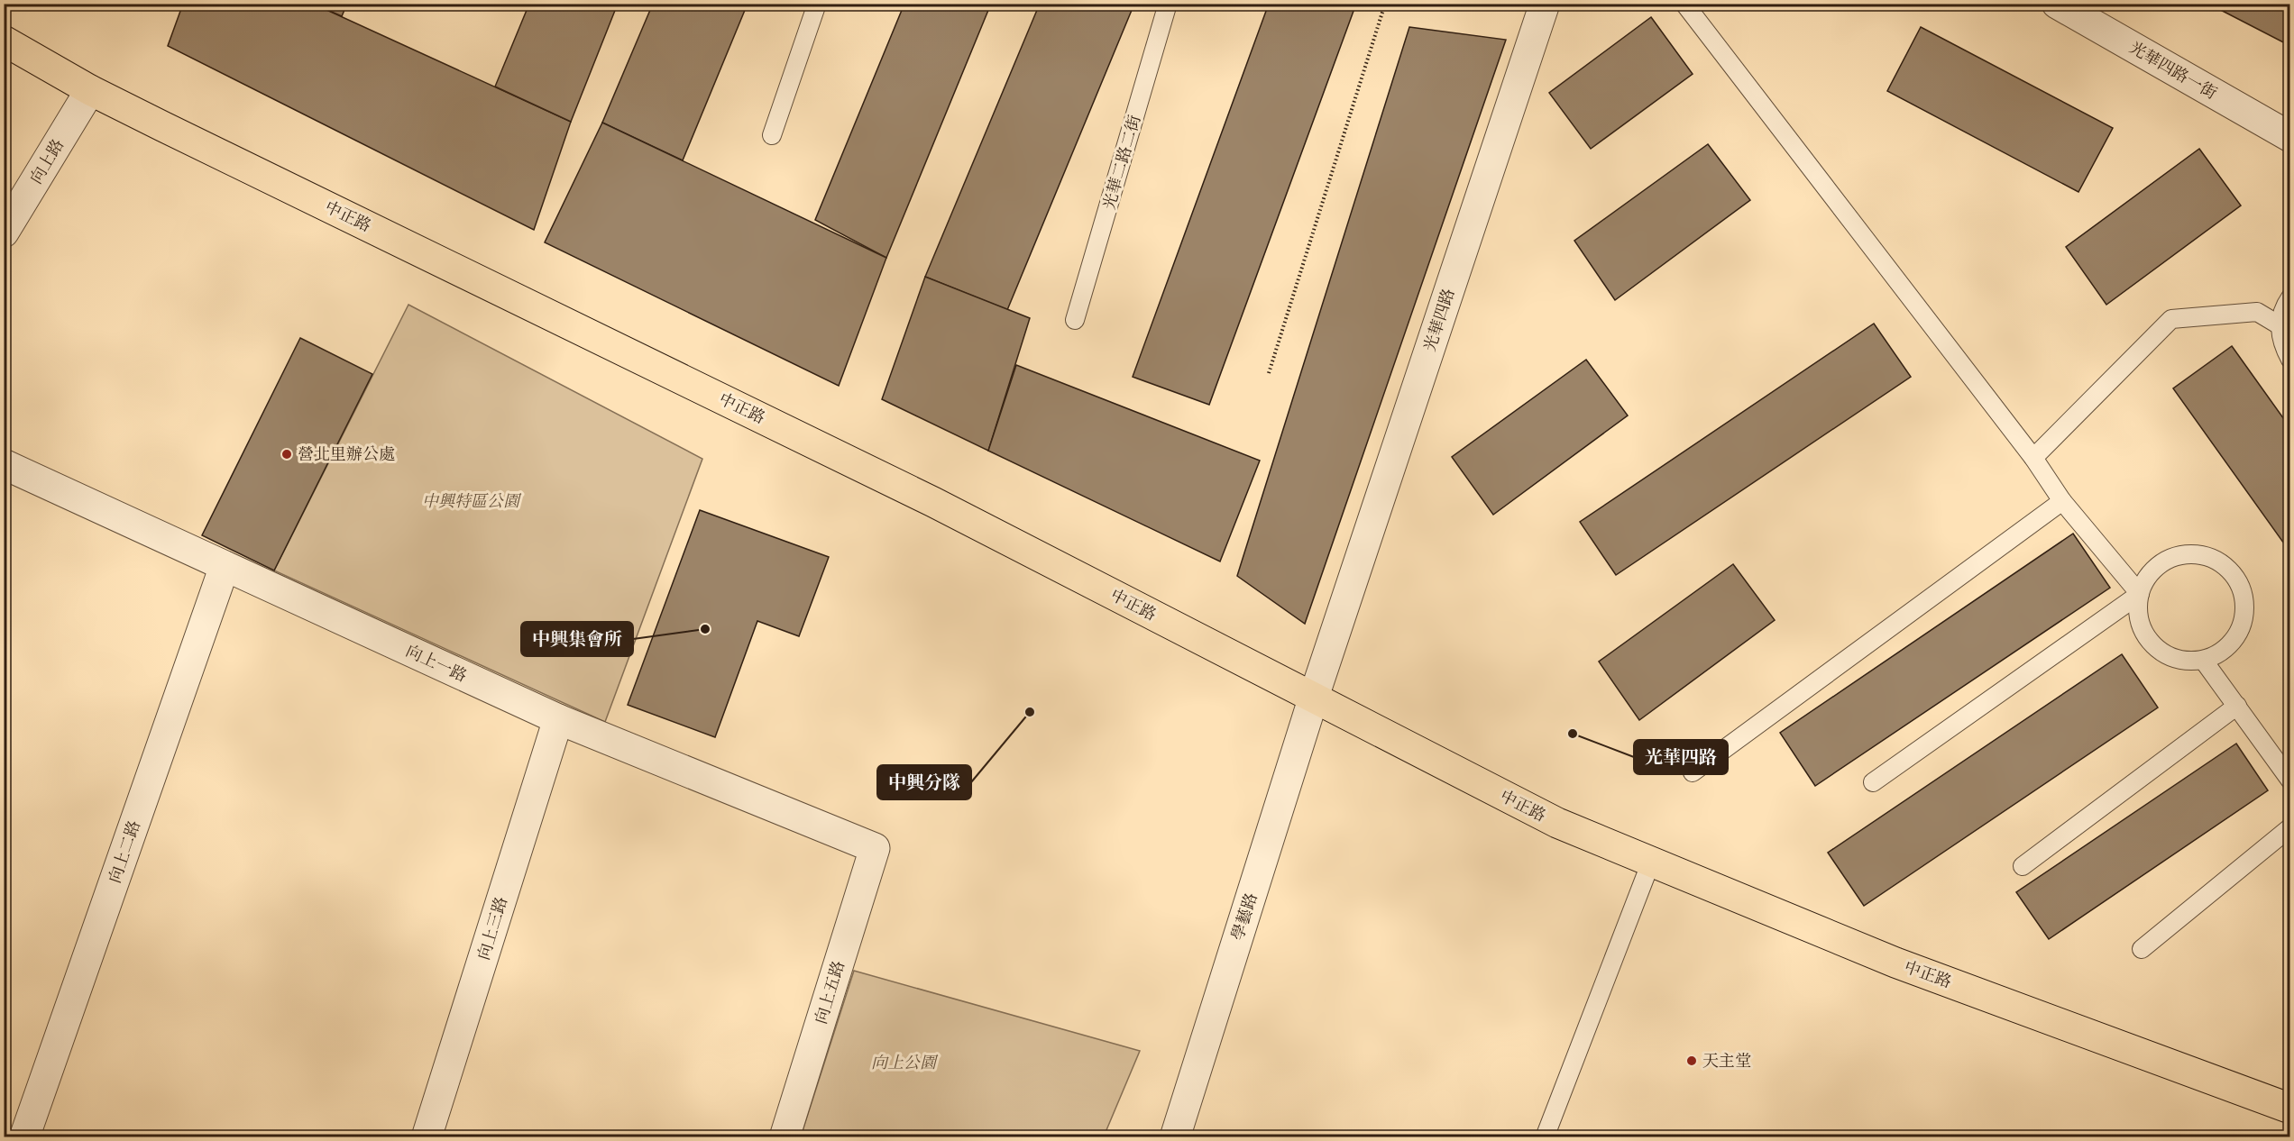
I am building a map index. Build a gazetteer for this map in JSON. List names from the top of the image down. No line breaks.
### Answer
{"streets":{"main road":["中正路"],"street":["光華四路一街","向上路","光華四路","向上一路","向上二路","學藝路","向上三路","向上五路"],"lane":["光華二路二街"]},"crossings":[["向上路","中正路"],["中正路","光華四路"],["中正路","學藝路"],["光華四路","學藝路"],["向上一路","向上二路"],["向上一路","向上三路"],["向上一路","向上五路"]],"parks":["中興特區公園","向上公園"],"places":["營北里辦公處","中興集會所","中興分隊","光華四路","天主堂"]}
